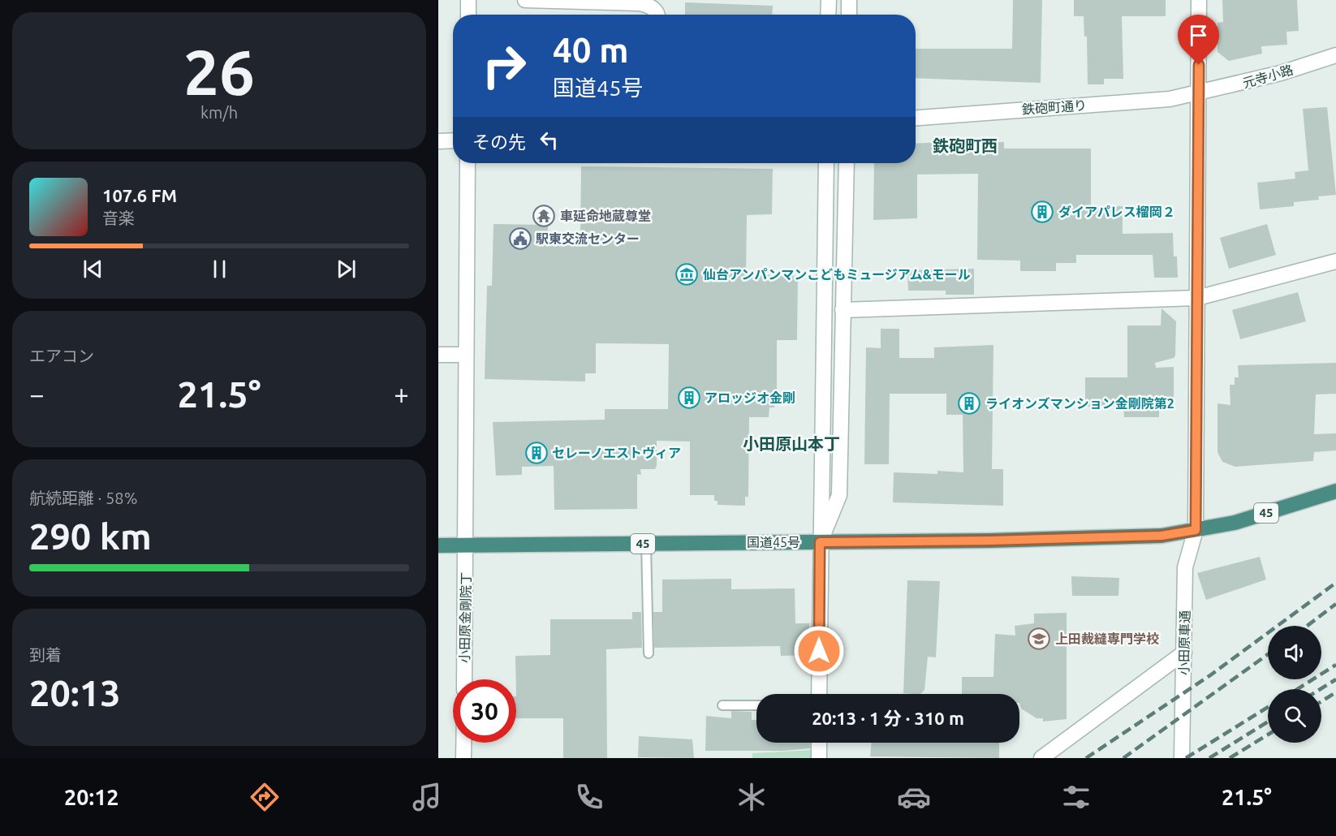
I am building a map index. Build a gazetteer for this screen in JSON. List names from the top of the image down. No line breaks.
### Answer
{"streets":{"highway":["45","国道45号"],"street":["元寺小路","鉄砲町通り","小田原金剛院丁","小田原車通"]},"crossings":[["元寺小路","鉄砲町通り"],["元寺小路","小田原車通"],["鉄砲町通り","小田原車通"],["国道45号","小田原金剛院丁"],["国道45号","小田原車通"]],"districts":["鉄砲町西","小田原山本丁"],"places":{"building":["ダイアパレス榴岡２","アロッジオ金剛","ライオンズマンション金剛院第2","セレーノエストヴィア"],"temple":["車延命地蔵尊堂"],"public building":["駅東交流センター"],"museum":["仙台アンパンマンこどもミュージアム&モール"],"school or university":["上田裁縫専門学校"]},"page":{"tile":[["26","km/h"],"エアコン",["航続距離 · 58%","290 km"],["到着","20:13"]],"turn":["40 m","国道45号"],"then":"その先","song":["107.6 FM","音楽"],"heat":["−","21.5°","+"],"limit":"30","trip":"20:13 · 1 分 · 310 m","tabs":["20:12","21.5°"]}}
